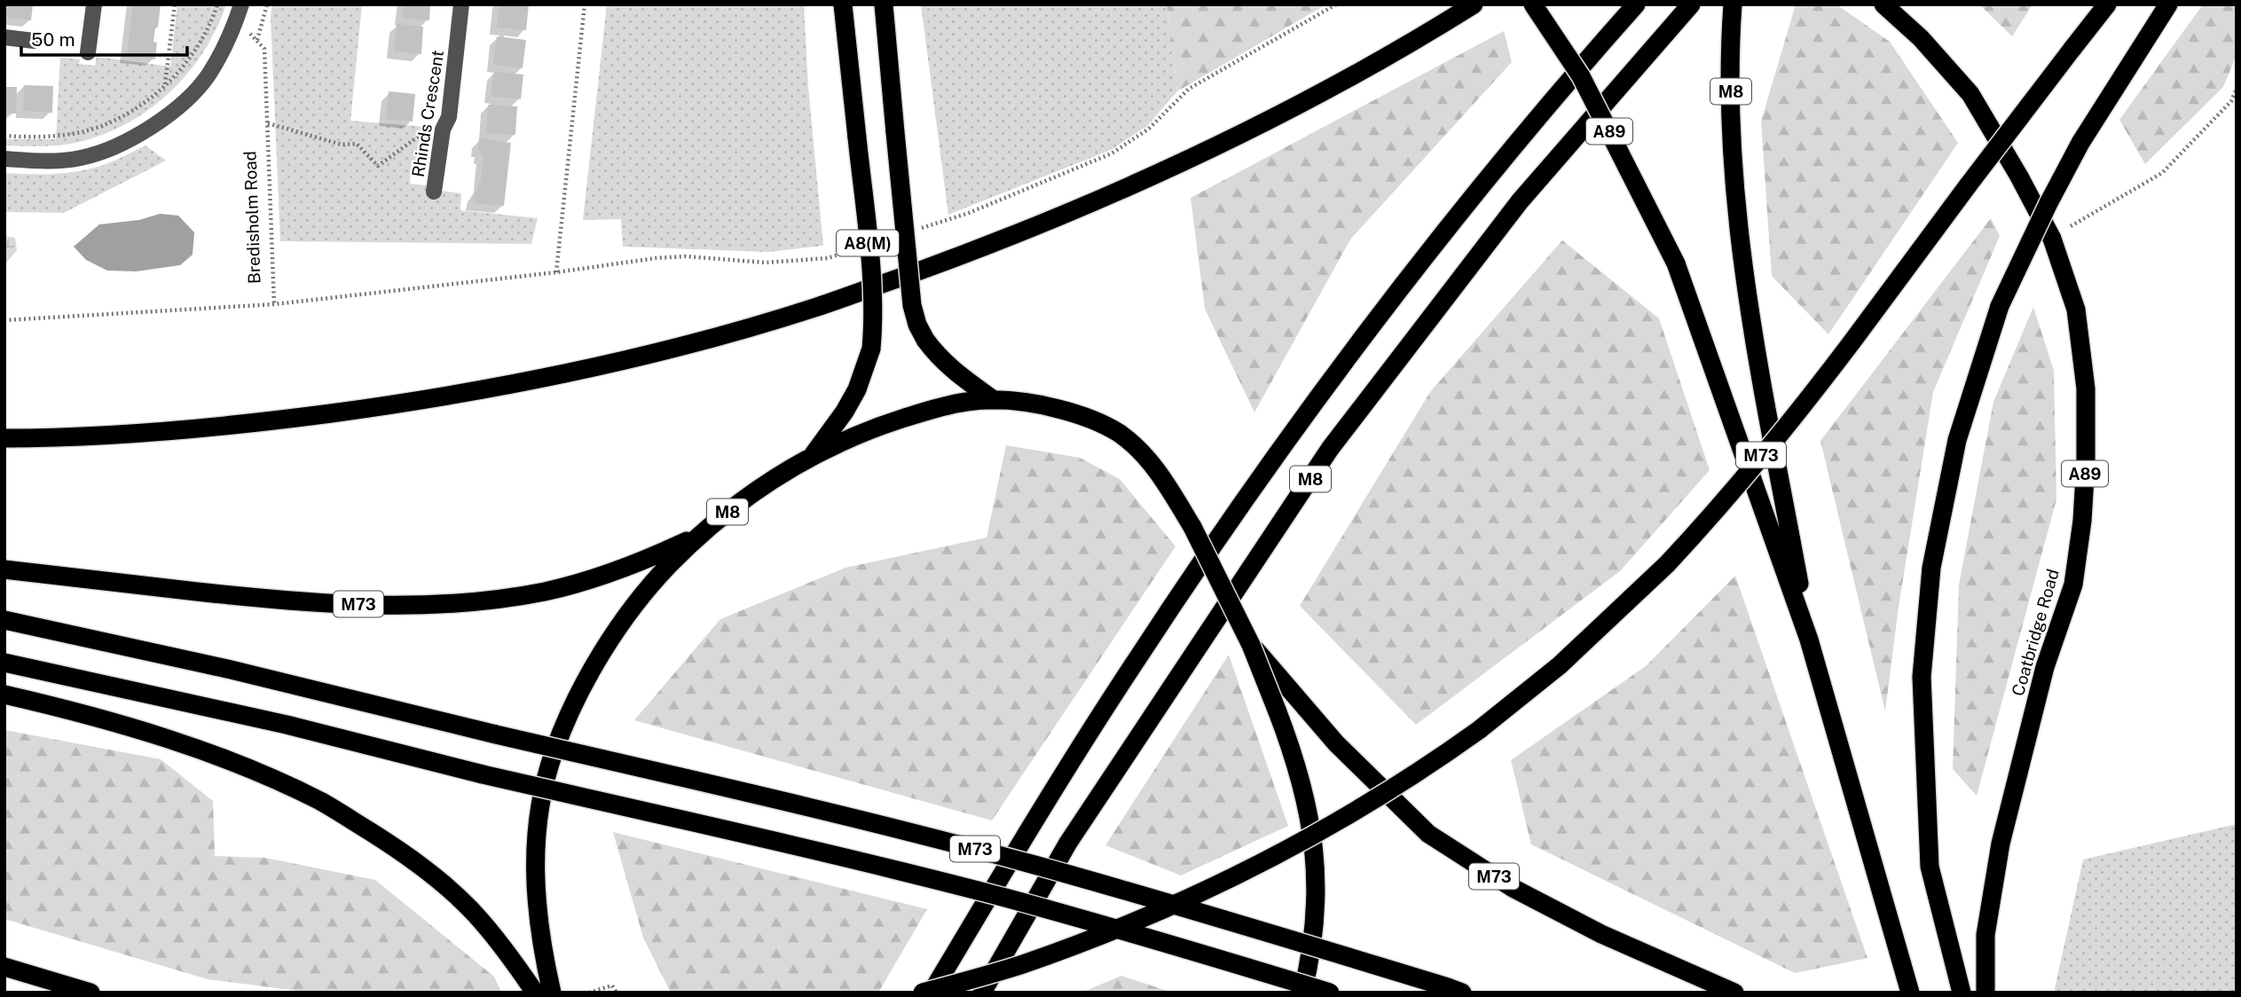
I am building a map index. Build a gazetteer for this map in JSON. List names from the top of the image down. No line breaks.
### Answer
{"streets":{"highway":["M8","A89","A8(M)","M73","Coatbridge Road"],"street":["Rhinds Crescent"],"path":["Bredisholm Road"]},"crossings":[["M8","A89"],["M8","A8(M)"],["M8","M73"]],"scale_bar":"50 m"}
